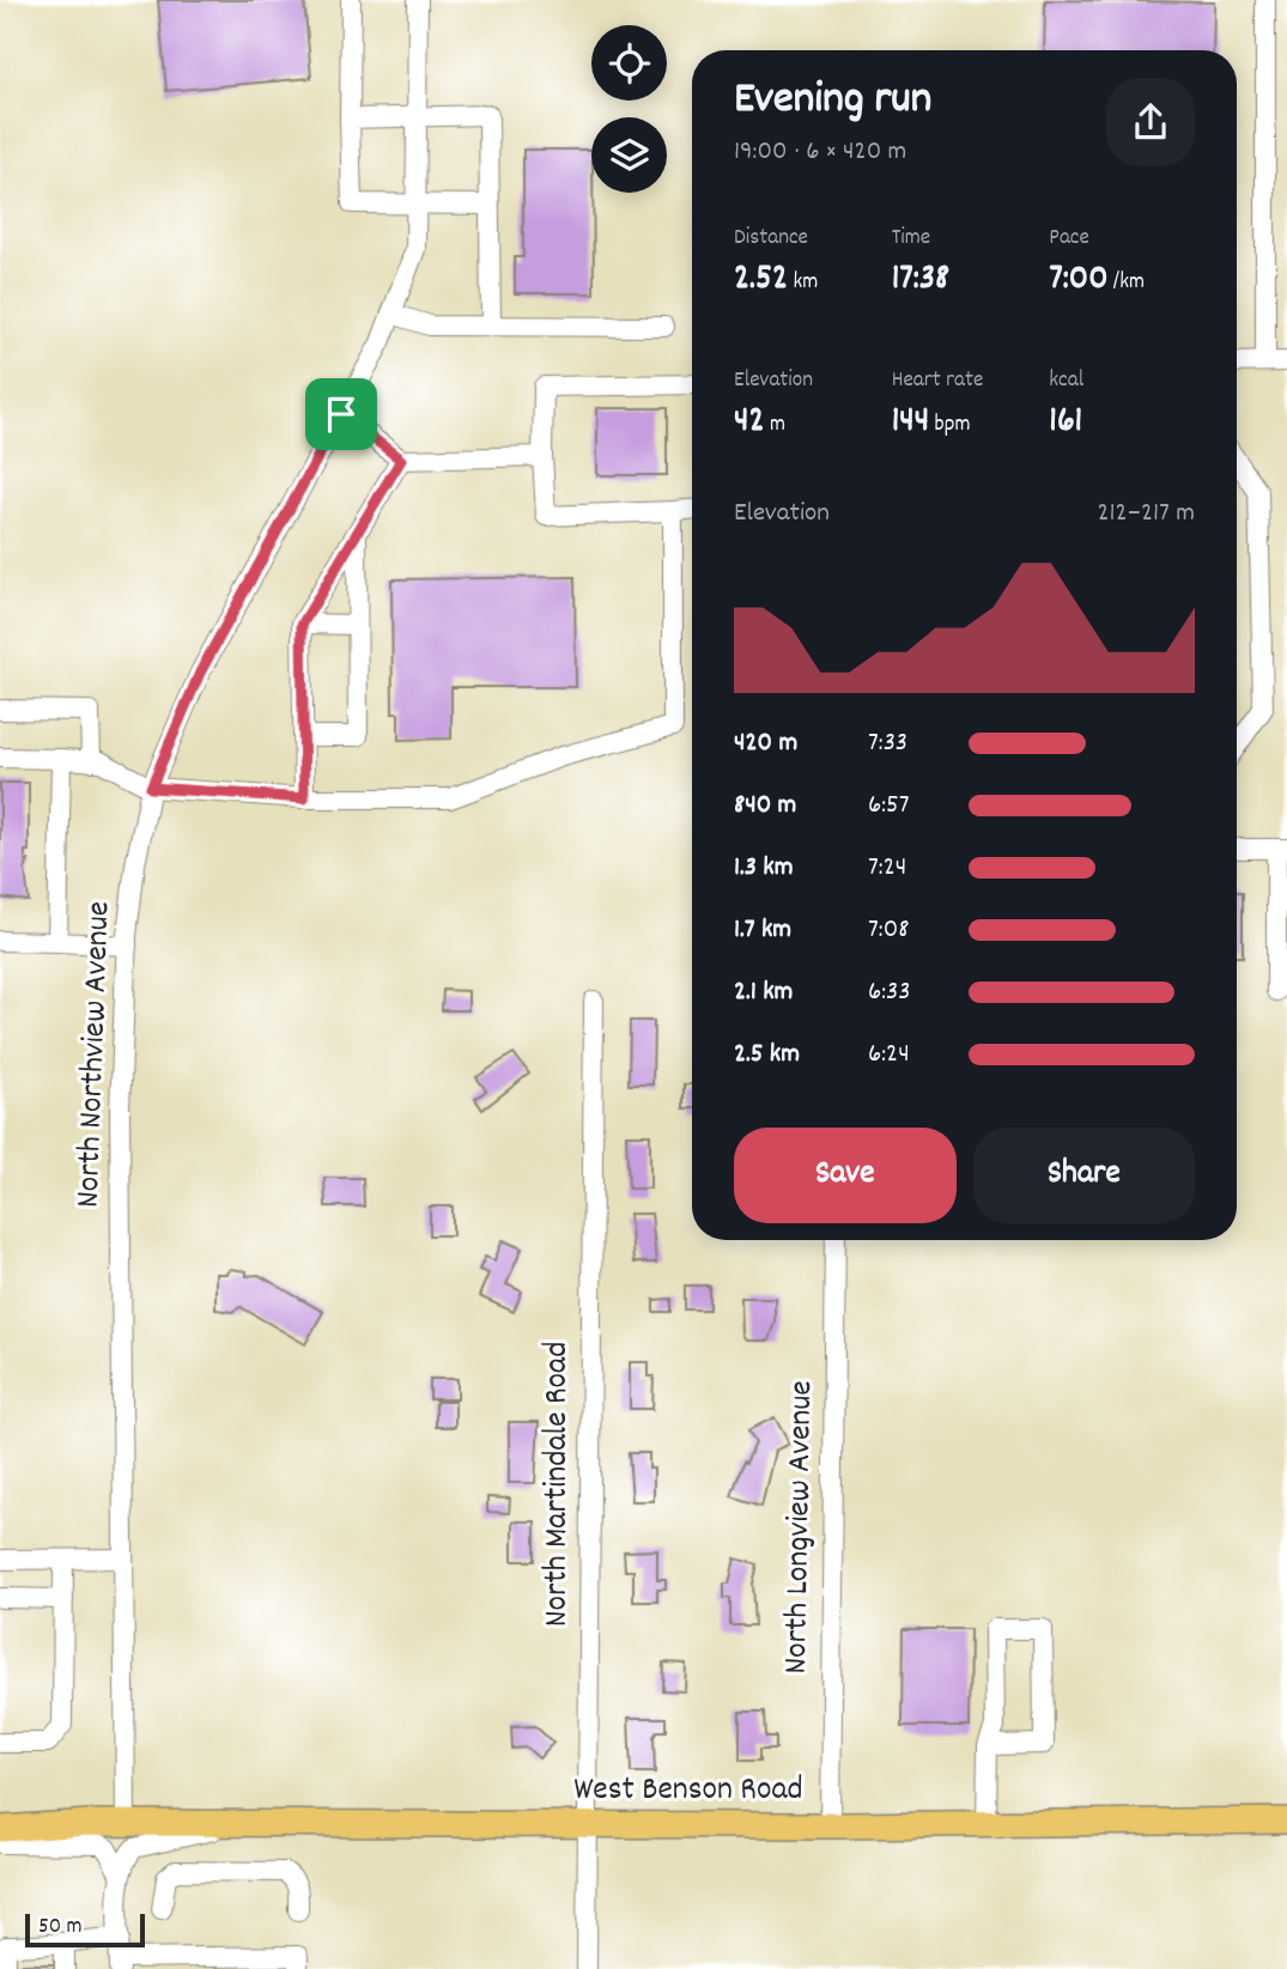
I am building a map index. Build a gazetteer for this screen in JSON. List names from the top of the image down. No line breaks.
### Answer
{"streets":{"main road":["West Benson Road"],"street":["North Northview Avenue","North Martindale Road","North Longview Avenue"]},"crossings":[["North Northview Avenue","West Benson Road"],["North Martindale Road","West Benson Road"],["North Longview Avenue","West Benson Road"]],"scale_bar":"50 m","page":{"heading":["Evening run","19:00 · 6 × 420 m"],"stats":[["Distance","2.52 km"],["Time","17:38"],["Pace","7:00 /km"],["Elevation","42 m"],["Heart rate","144 bpm"],["kcal","161"]],"chart":["Elevation","212–217 m"],"list":[{"name":"420 m","note":"7:33"},{"name":"840 m","note":"6:57"},{"name":"1.3 km","note":"7:24"},{"name":"1.7 km","note":"7:08"},{"name":"2.1 km","note":"6:33"},{"name":"2.5 km","note":"6:24"}],"buttons":["Save","Share"],"scale":"50 m"}}
